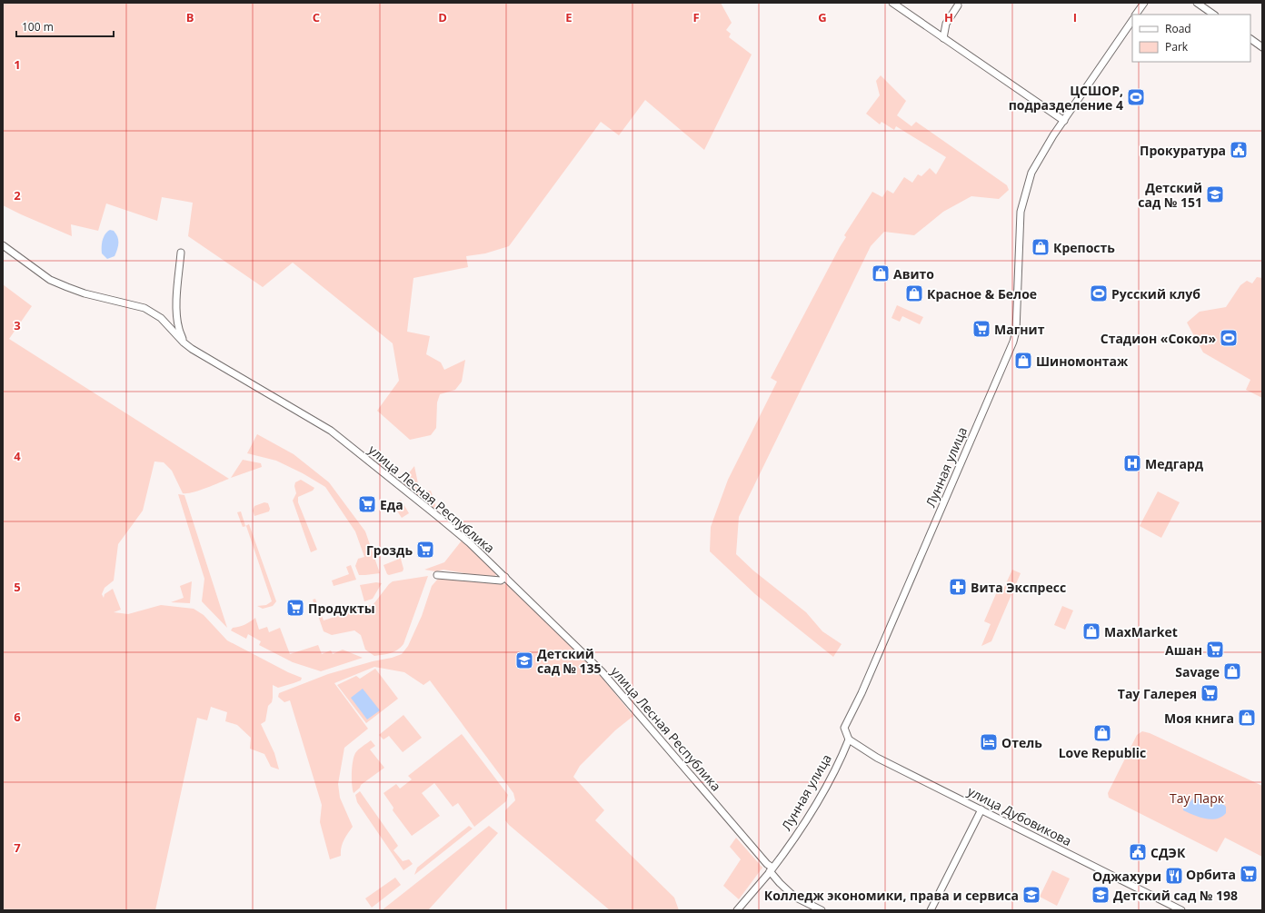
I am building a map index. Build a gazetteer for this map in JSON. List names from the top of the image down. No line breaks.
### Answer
{"streets":{"street":["Лунная улица","улица Лесная Республика","улица Дубовикова"]},"crossings":[["Лунная улица","улица Лесная Республика"],["Лунная улица","улица Дубовикова"]],"parks":["Тау Парк"],"places":{"sports":["ЦСШОР, подразделение 4","Русский клуб","Стадион «Сокол»"],"public building":["Прокуратура","СДЭК"],"school or university":["Детский сад № 151","Детский сад № 135","Колледж экономики, права и сервиса","Детский сад № 198"],"shop":["Крепость","Авито","Красное & Белое","Шиномонтаж","MaxMarket","Savage","Моя книга","Love Republic"],"supermarket":["Магнит","Еда","Гроздь","Продукты","Ашан","Тау Галерея","Орбита"],"hospital":["Медгард"],"pharmacy":["Вита Экспресс"],"hotel":["Отель"],"restaurant":["Оджахури"]},"legend":["Road","Park"],"scale_bar":"100 m","grid":{"columns":["B","C","D","E","F","G","H","I"],"rows":["1","2","3","4","5","6","7"]}}
